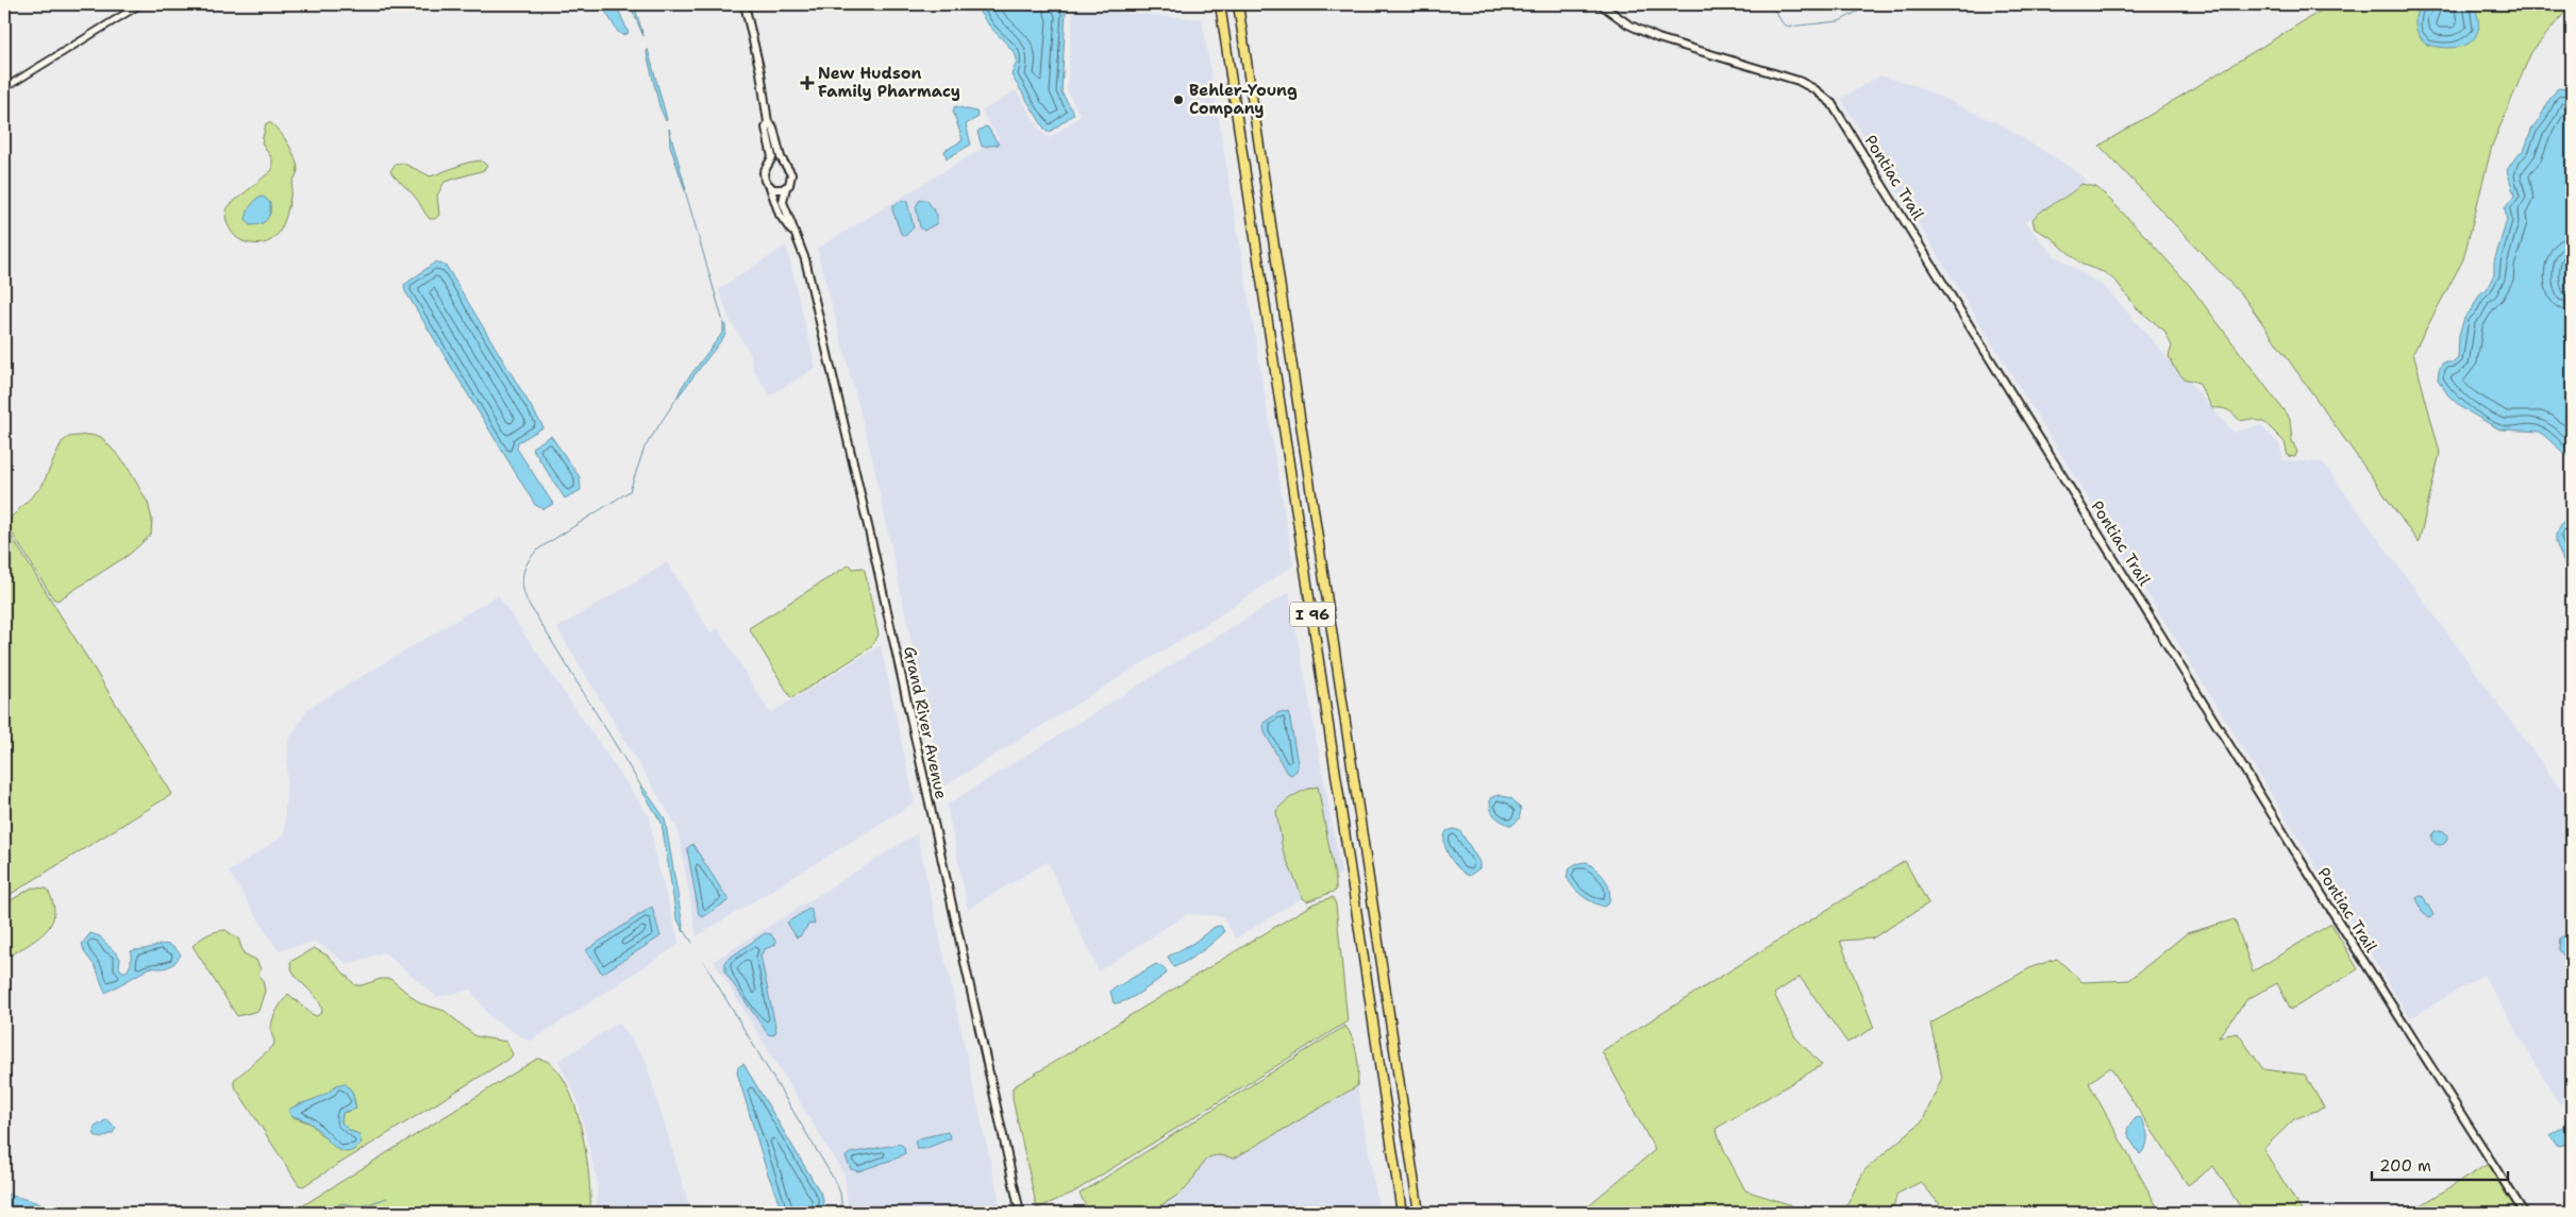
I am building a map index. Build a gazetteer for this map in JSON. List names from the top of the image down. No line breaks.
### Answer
{"streets":{"highway":["I 96"],"main road":["Pontiac Trail","Grand River Avenue"]},"places":{"health":["New Hudson Family Pharmacy"],"other":["Behler-Young Company"]},"scale_bar":"200 m"}
